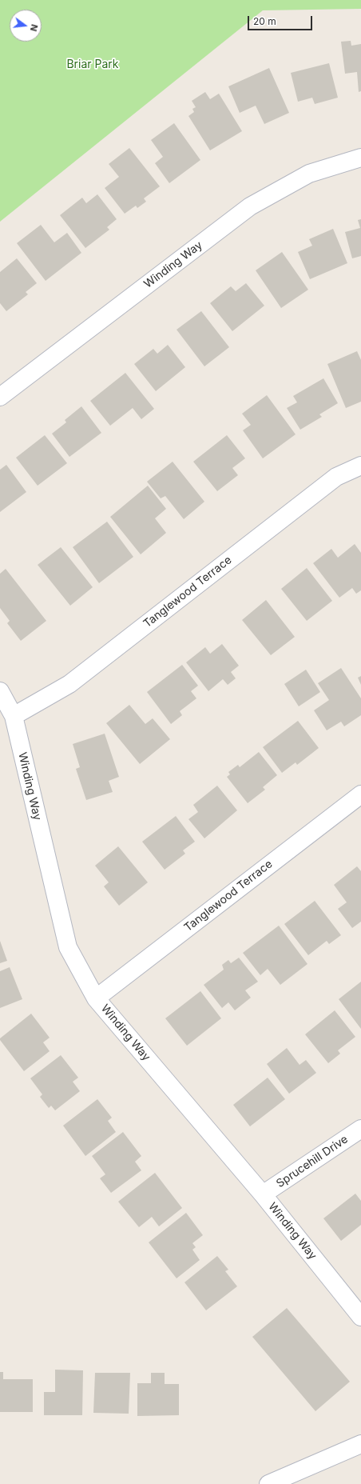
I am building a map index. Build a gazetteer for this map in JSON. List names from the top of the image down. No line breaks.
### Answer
{"streets":{"street":["Winding Way","Tanglewood Terrace","Sprucehill Drive"]},"crossings":[["Winding Way","Tanglewood Terrace"],["Winding Way","Sprucehill Drive"]],"parks":["Briar Park"],"scale_bar":"20 m","north":"right"}
